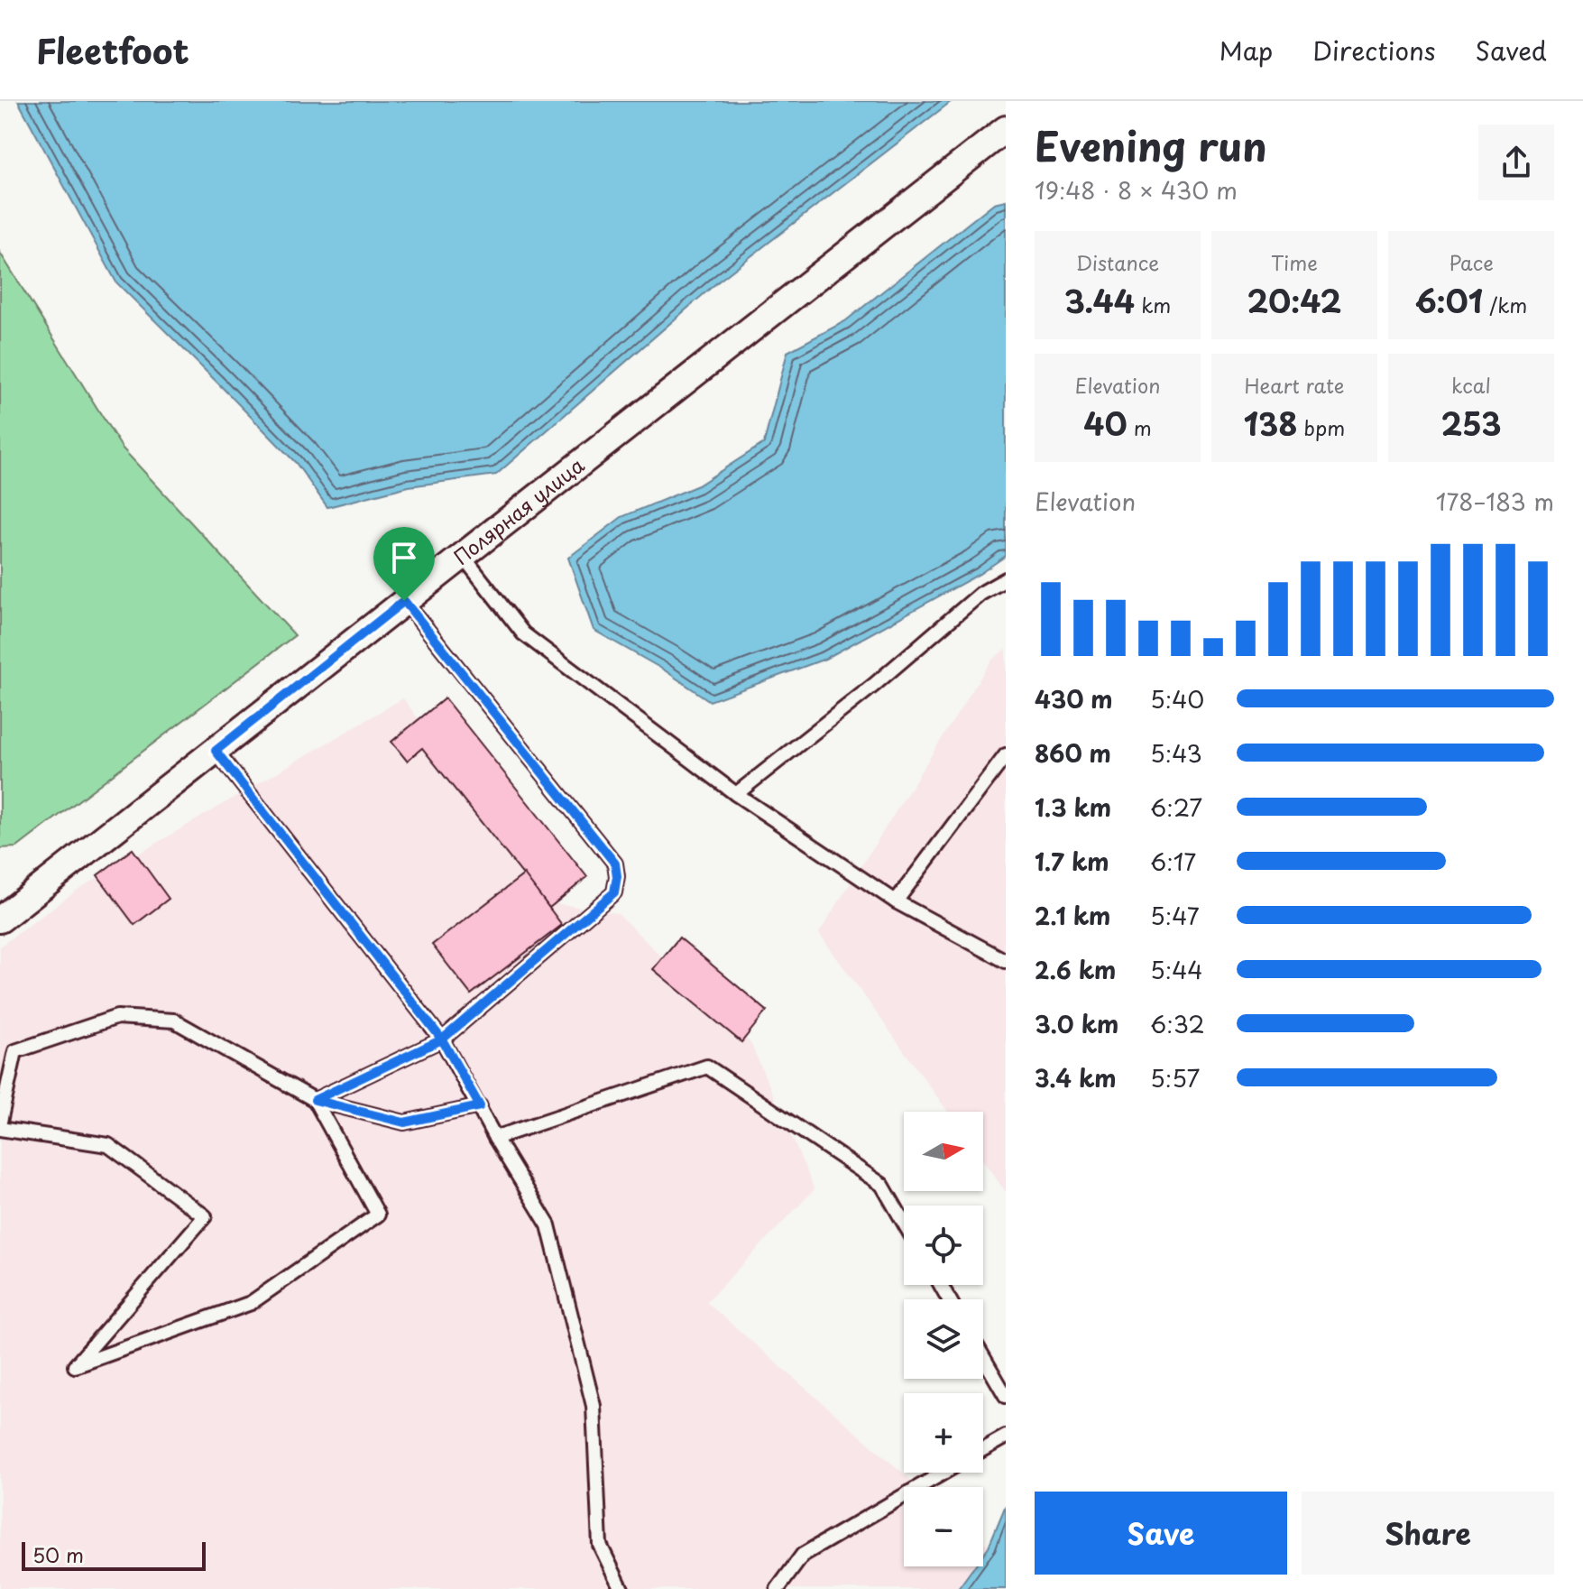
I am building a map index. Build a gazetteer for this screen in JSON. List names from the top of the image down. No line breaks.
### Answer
{"streets":{"street":["Полярная улица"]},"scale_bar":"50 m","north":"right","page":{"header":"Fleetfoot","nav":["Map","Directions","Saved"],"heading":["Evening run","19:48 · 8 × 430 m"],"stats":[["Distance","3.44 km"],["Time","20:42"],["Pace","6:01 /km"],["Elevation","40 m"],["Heart rate","138 bpm"],["kcal","253"]],"chart":["Elevation","178–183 m"],"list":[{"name":"430 m","note":"5:40"},{"name":"860 m","note":"5:43"},{"name":"1.3 km","note":"6:27"},{"name":"1.7 km","note":"6:17"},{"name":"2.1 km","note":"5:47"},{"name":"2.6 km","note":"5:44"},{"name":"3.0 km","note":"6:32"},{"name":"3.4 km","note":"5:57"}],"map_buttons":["+","−"],"buttons":["Save","Share"],"scale":"50 m"}}
